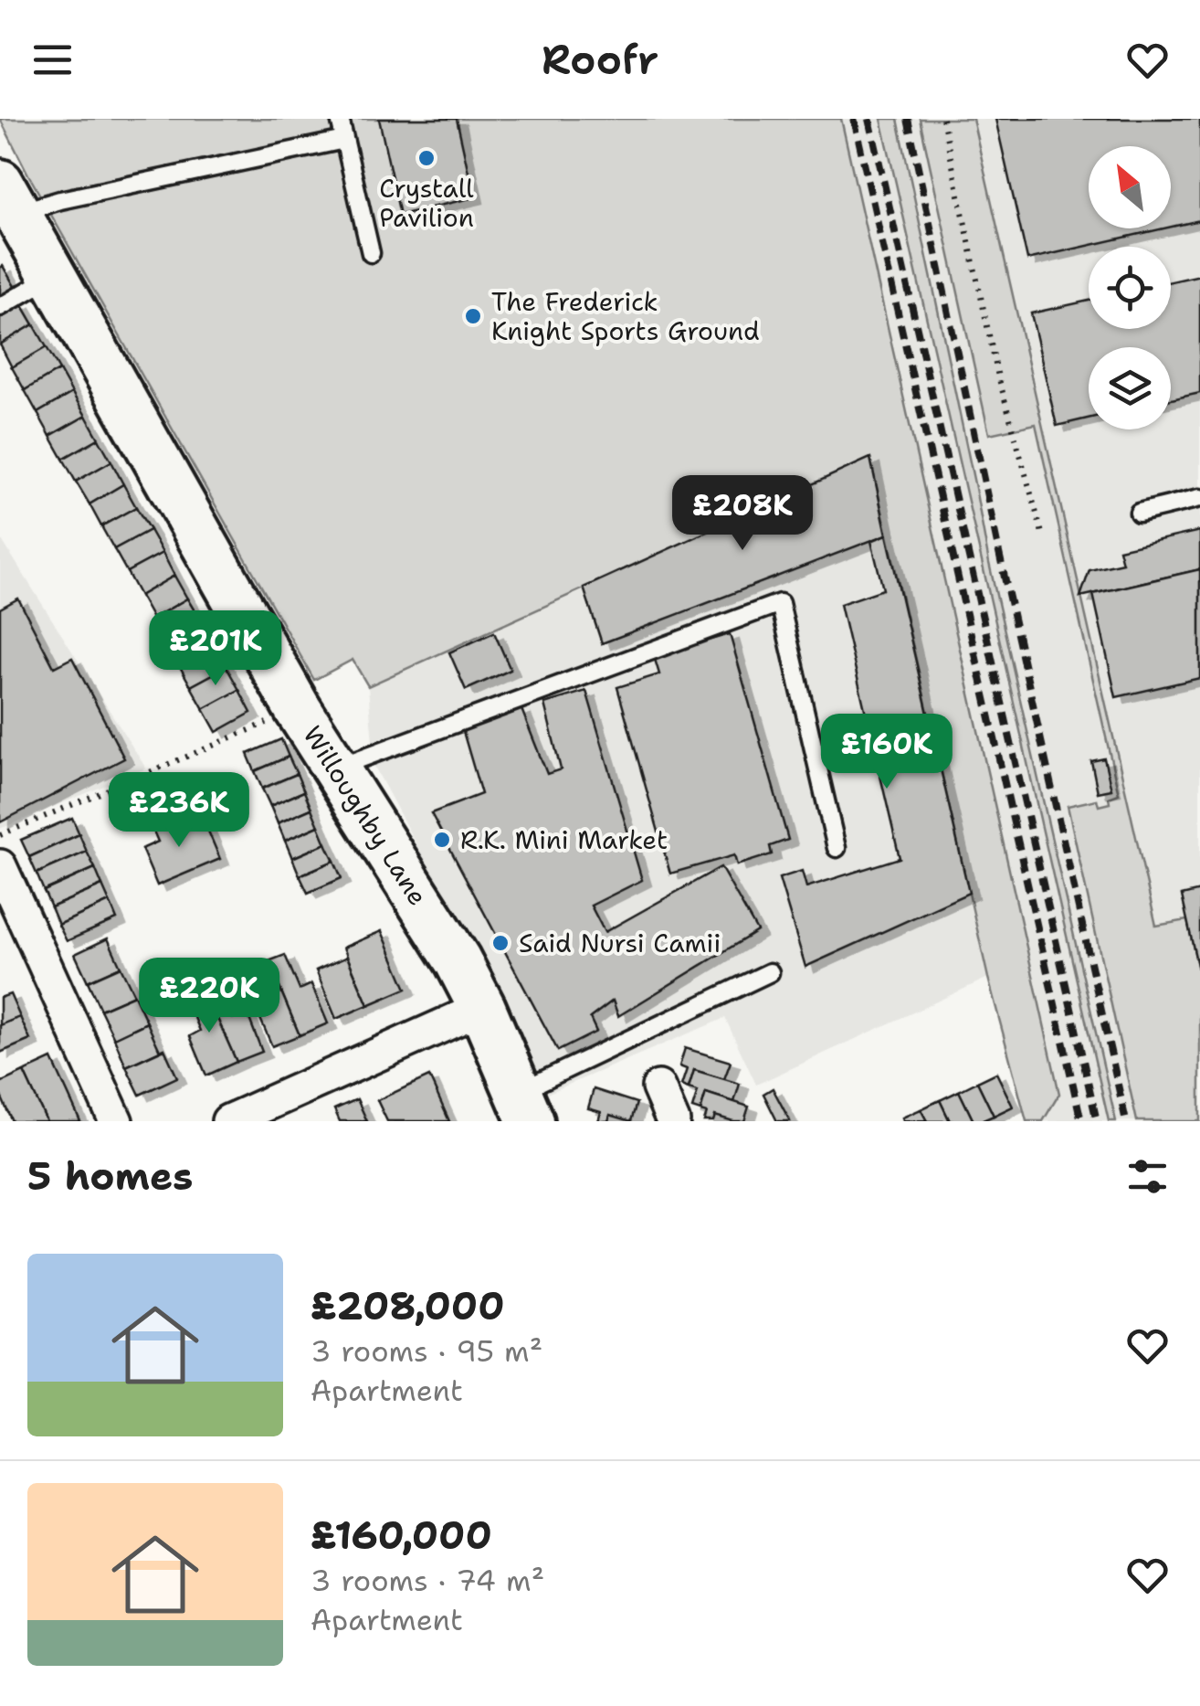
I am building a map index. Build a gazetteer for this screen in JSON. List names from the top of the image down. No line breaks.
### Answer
{"streets":{"street":["Willoughby Lane"]},"places":["Crystall Pavilion","The Frederick Knight Sports Ground","R.K. Mini Market","Said Nursi Camii"],"north":"top left","page":{"header":"Roofr","price":["£208K","£201K","£160K","£236K","£220K"],"heading":"5 homes","list":[{"name":"£208,000","note":"3 rooms · 95 m² · Apartment"},{"name":"£160,000","note":"3 rooms · 74 m² · Apartment"}]}}
